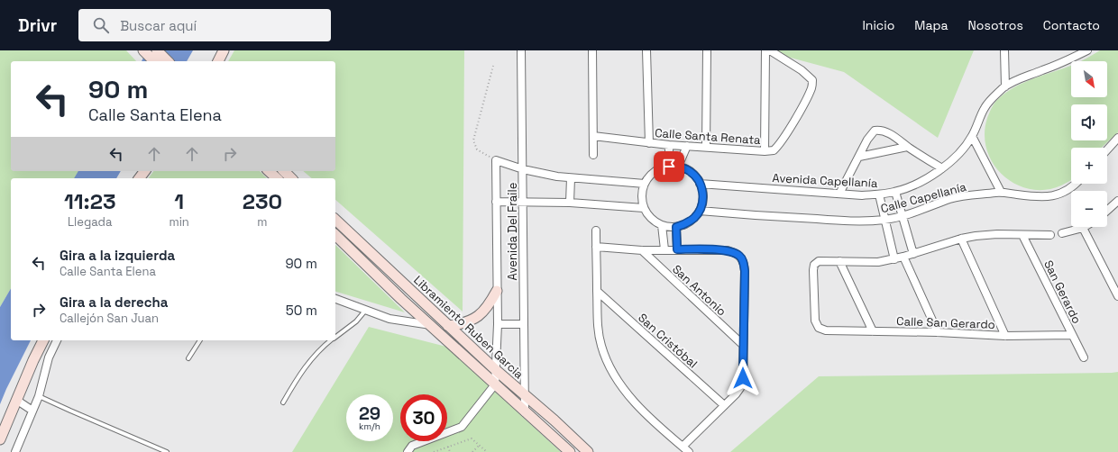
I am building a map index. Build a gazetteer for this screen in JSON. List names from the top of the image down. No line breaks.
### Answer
{"streets":{"street":["Calle Santa Renata","Avenida Capellanía","Calle Capellanía","Avenida Del Fraile","San Antonio","San Gerardo","Calle San Gerardo","Libramiento Ruben Garcia","San Cristóbal"]},"crossings":[["Avenida Capellanía","Calle Capellanía"],["Avenida Del Fraile","Libramiento Ruben Garcia"],["San Gerardo","Calle San Gerardo"]],"north":"bottom right","page":{"header":"Drivr","search":"Buscar aquí","nav":["Inicio","Mapa","Nosotros","Contacto"],"map_buttons":["+","−"],"turn":["90 m","Calle Santa Elena"],"eta":["11:23","Llegada","1","min","230","m"],"list":[{"name":"Gira a la izquierda","note":"Calle Santa Elena","value":"90 m"},{"name":"Gira a la derecha","note":"Callejón San Juan","value":"50 m"}],"speed":"29 km/h","limit":"30"}}
